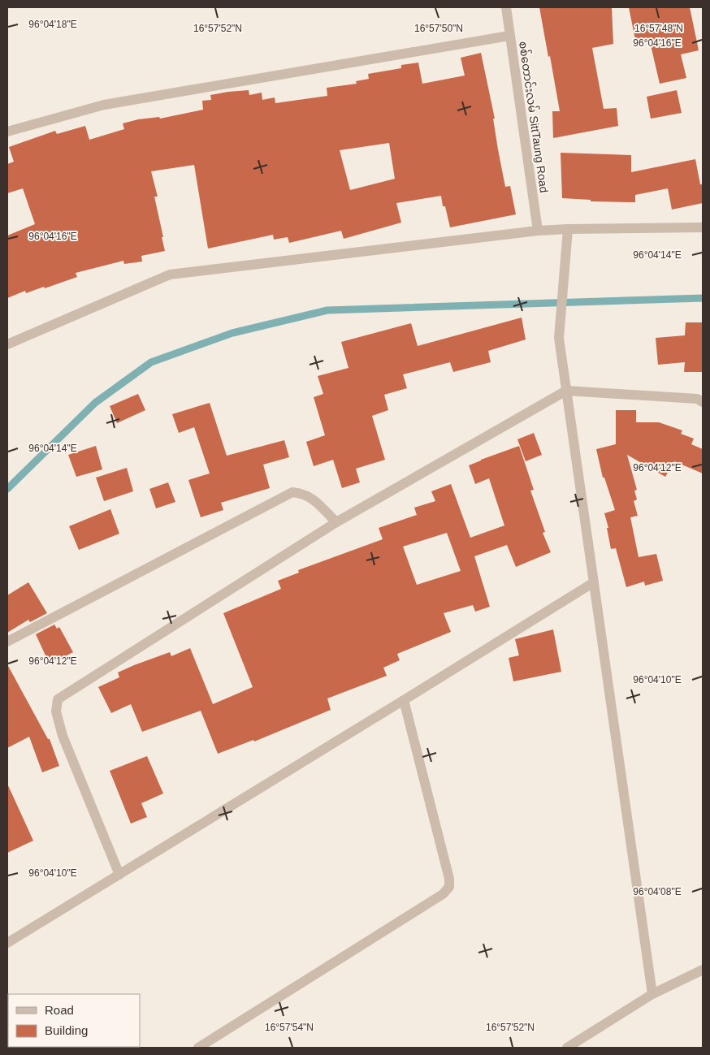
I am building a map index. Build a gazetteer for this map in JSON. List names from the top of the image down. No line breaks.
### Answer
{"streets":{"street":["စစ်တောင်းလမ် SittTaung Road"]},"legend":["Road","Building"],"coordinates":["96°04'18\"E","16°57'52\"N","16°57'50\"N","16°57'48\"N","96°04'16\"E","96°04'14\"E","96°04'12\"E","96°04'10\"E","96°04'08\"E","16°57'54\"N"]}
